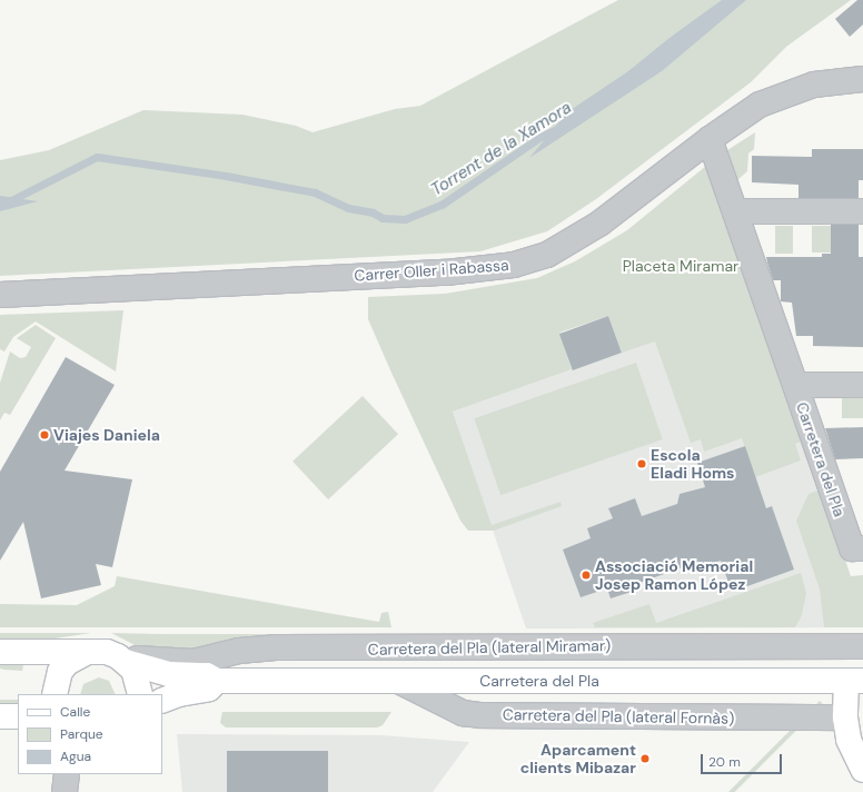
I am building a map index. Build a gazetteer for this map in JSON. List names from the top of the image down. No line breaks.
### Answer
{"streets":{"main road":["Carretera del Pla"],"street":["Carrer Oller i Rabassa","Carretera del Pla (lateral Miramar)","Carretera del Pla (lateral Fornàs)"]},"crossings":[["Carrer Oller i Rabassa","Carretera del Pla"],["Carretera del Pla","Carretera del Pla (lateral Fornàs)"]],"water":["Torrent de la Xamora"],"parks":["Placeta Miramar"],"places":["Viajes Daniela","Escola Eladi Homs","Associació Memorial Josep Ramon López","Aparcament clients Mibazar"],"legend":["Calle","Parque","Agua"],"scale_bar":"20 m"}
